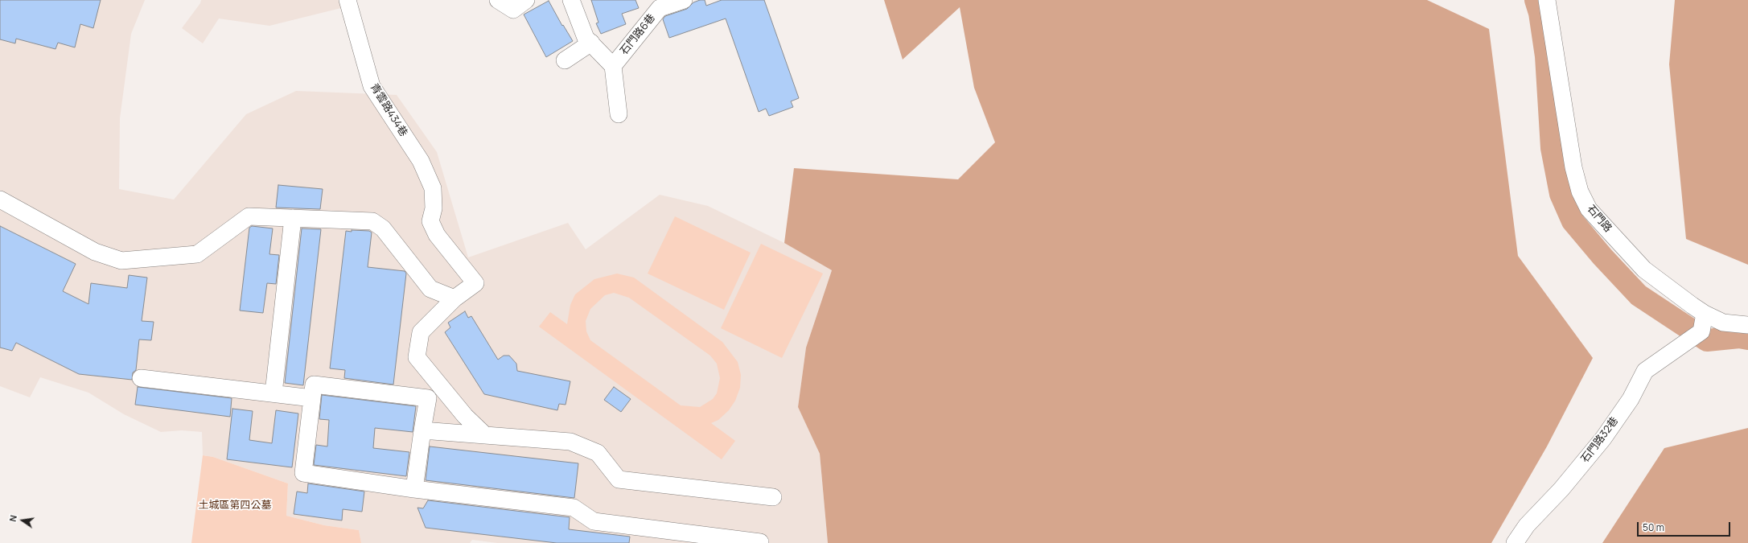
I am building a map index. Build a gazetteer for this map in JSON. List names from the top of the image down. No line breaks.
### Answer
{"streets":{"street":["石門路6巷","青雲路434巷","石門路","石門路32巷"]},"crossings":[["石門路","石門路32巷"]],"parks":["土城區第四公墓"],"scale_bar":"50 m","north":"left"}
